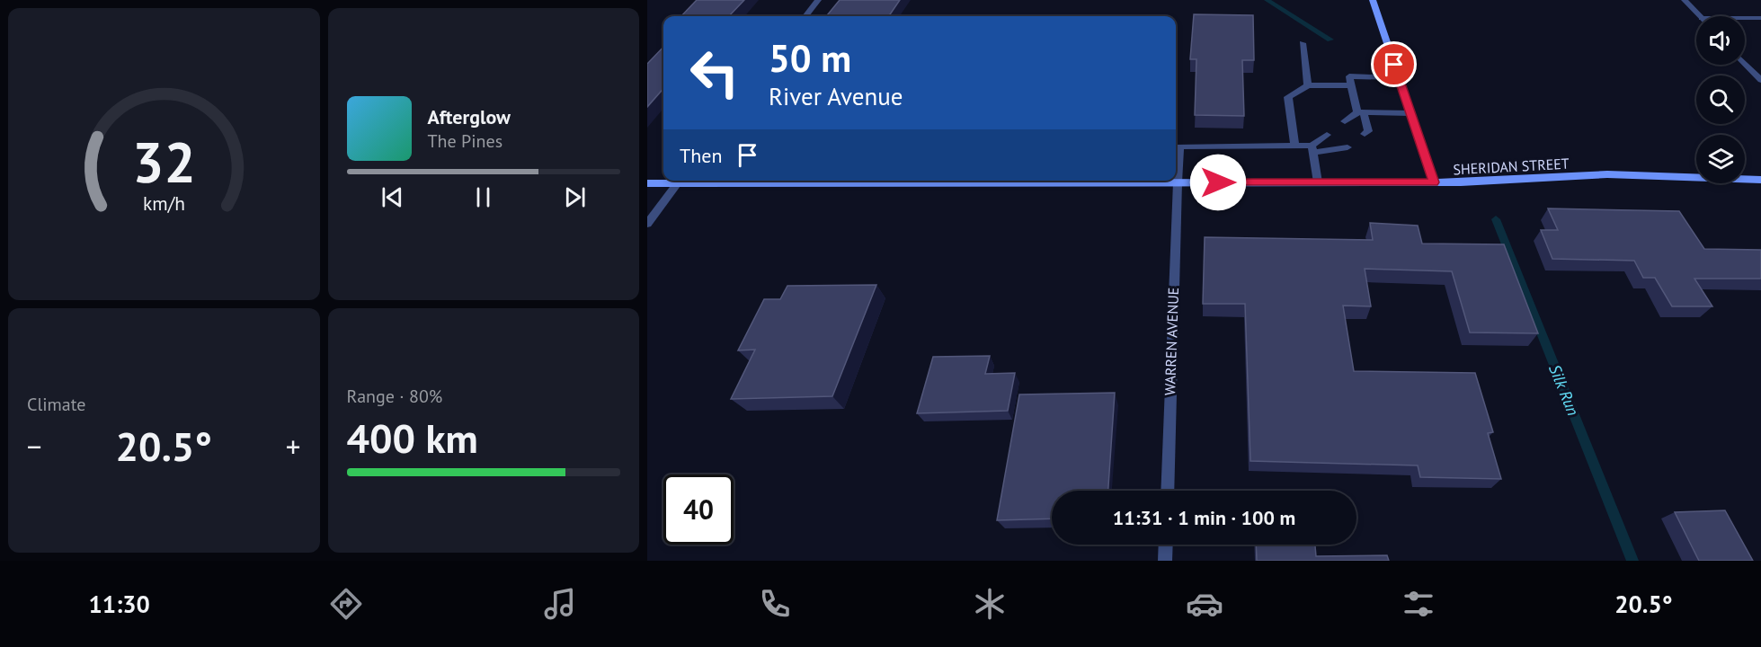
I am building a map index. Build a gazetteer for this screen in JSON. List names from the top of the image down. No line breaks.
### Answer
{"streets":{"street":["SHERIDAN STREET","WARREN AVENUE"]},"crossings":[["SHERIDAN STREET","WARREN AVENUE"]],"water":["Silk Run"],"page":{"turn":["50 m","River Avenue"],"song":["Afterglow","The Pines"],"then":"Then","tile":["Climate",["Range · 80%","400 km"]],"heat":["−","20.5°","+"],"limit":"40","trip":"11:31 · 1 min · 100 m","tabs":["11:30","20.5°"],"gauge":["32","km/h"]}}
